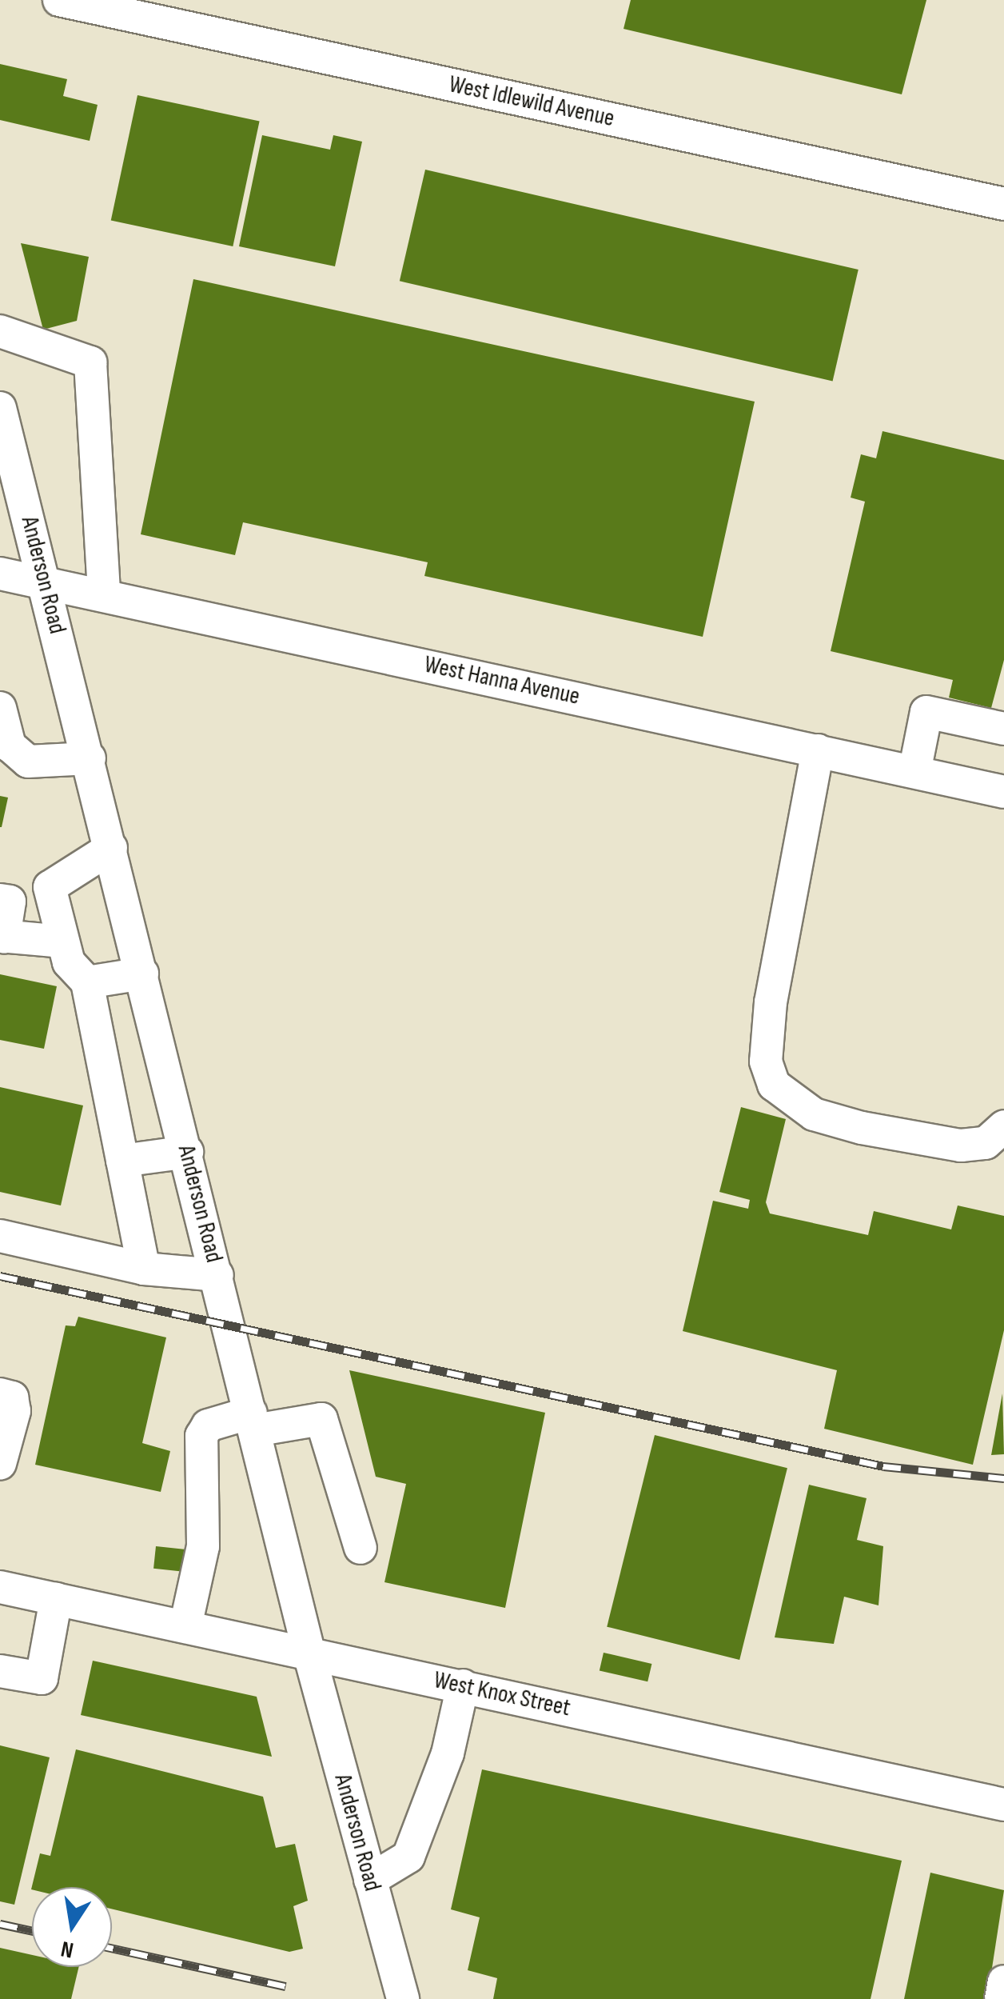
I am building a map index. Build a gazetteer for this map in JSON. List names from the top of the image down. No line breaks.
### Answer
{"streets":{"street":["West Idlewild Avenue","Anderson Road","West Hanna Avenue","West Knox Street"]},"crossings":[["Anderson Road","West Hanna Avenue"],["Anderson Road","West Knox Street"]],"north":"bottom"}
